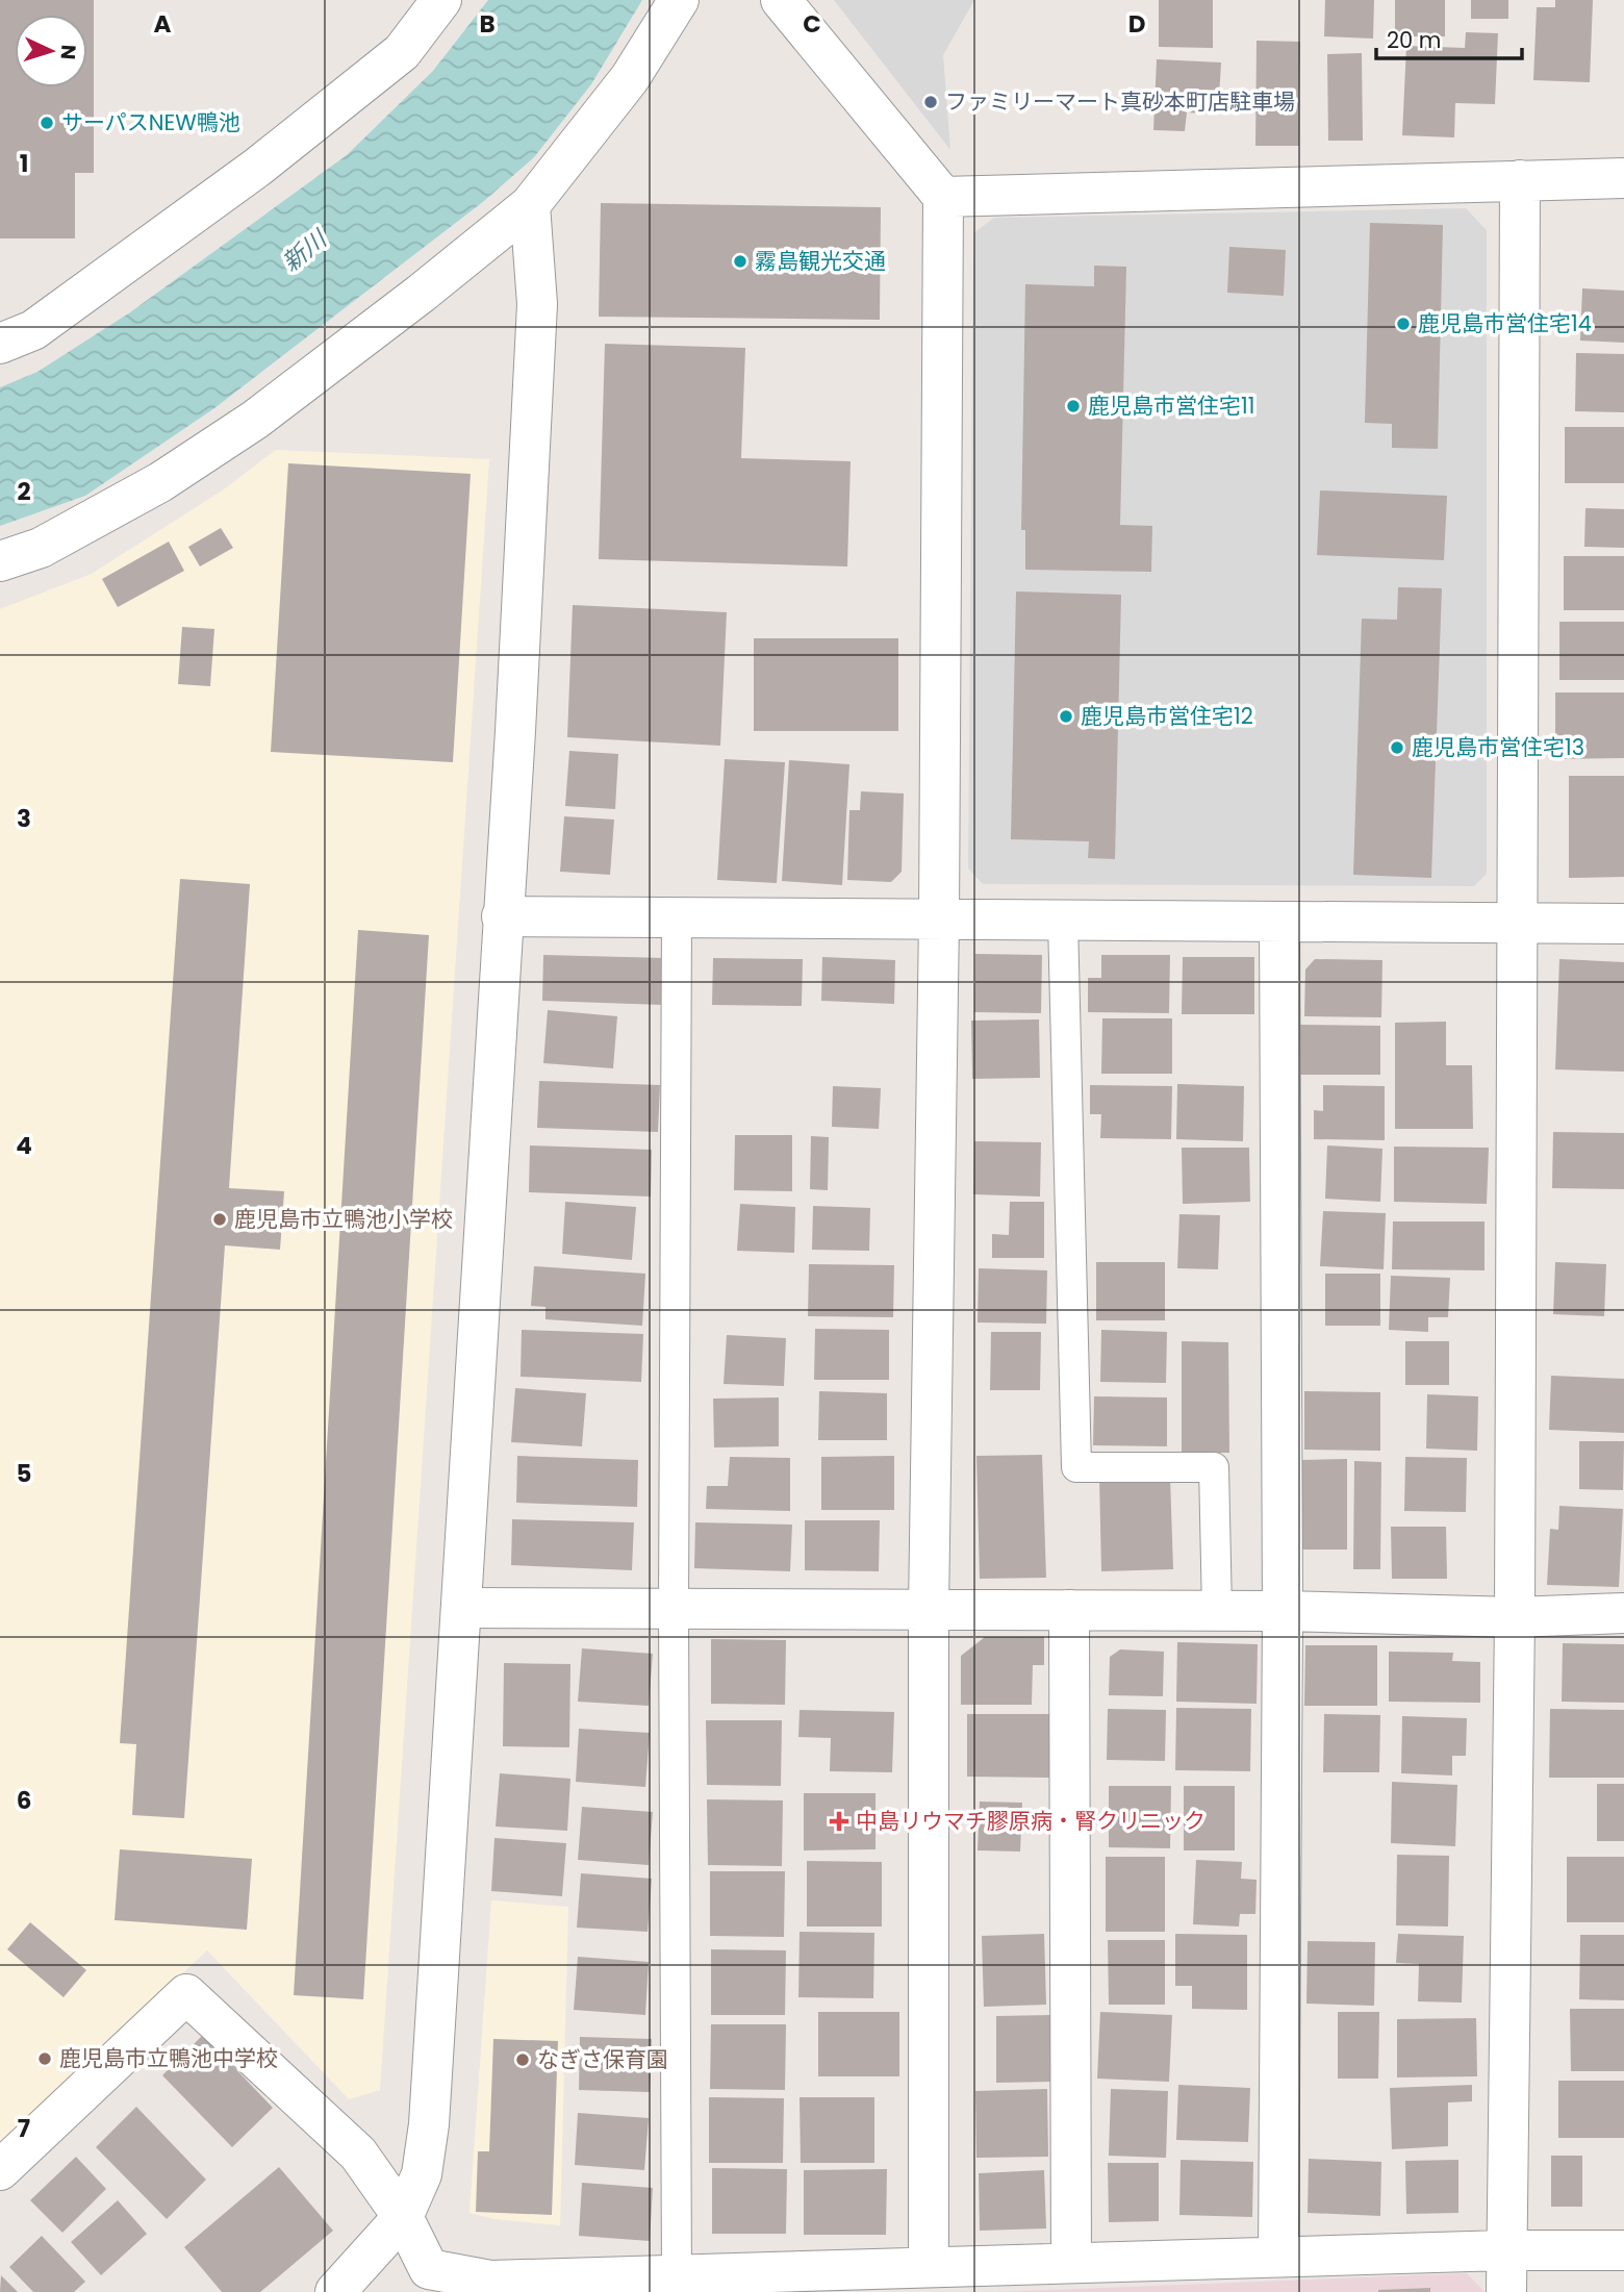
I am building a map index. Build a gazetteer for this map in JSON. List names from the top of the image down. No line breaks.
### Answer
{"water":["新川"],"places":{"other":["ファミリーマート真砂本町店駐車場","サーパスNEW鴨池","霧島観光交通","鹿児島市営住宅14","鹿児島市営住宅11","鹿児島市営住宅12","鹿児島市営住宅13","鹿児島市立鴨池小学校","鹿児島市立鴨池中学校","なぎさ保育園"],"health":["中島リウマチ膠原病・腎クリニック"]},"scale_bar":"20 m","north":"right","grid":{"columns":["A","B","C","D"],"rows":["1","2","3","4","5","6","7"]}}
